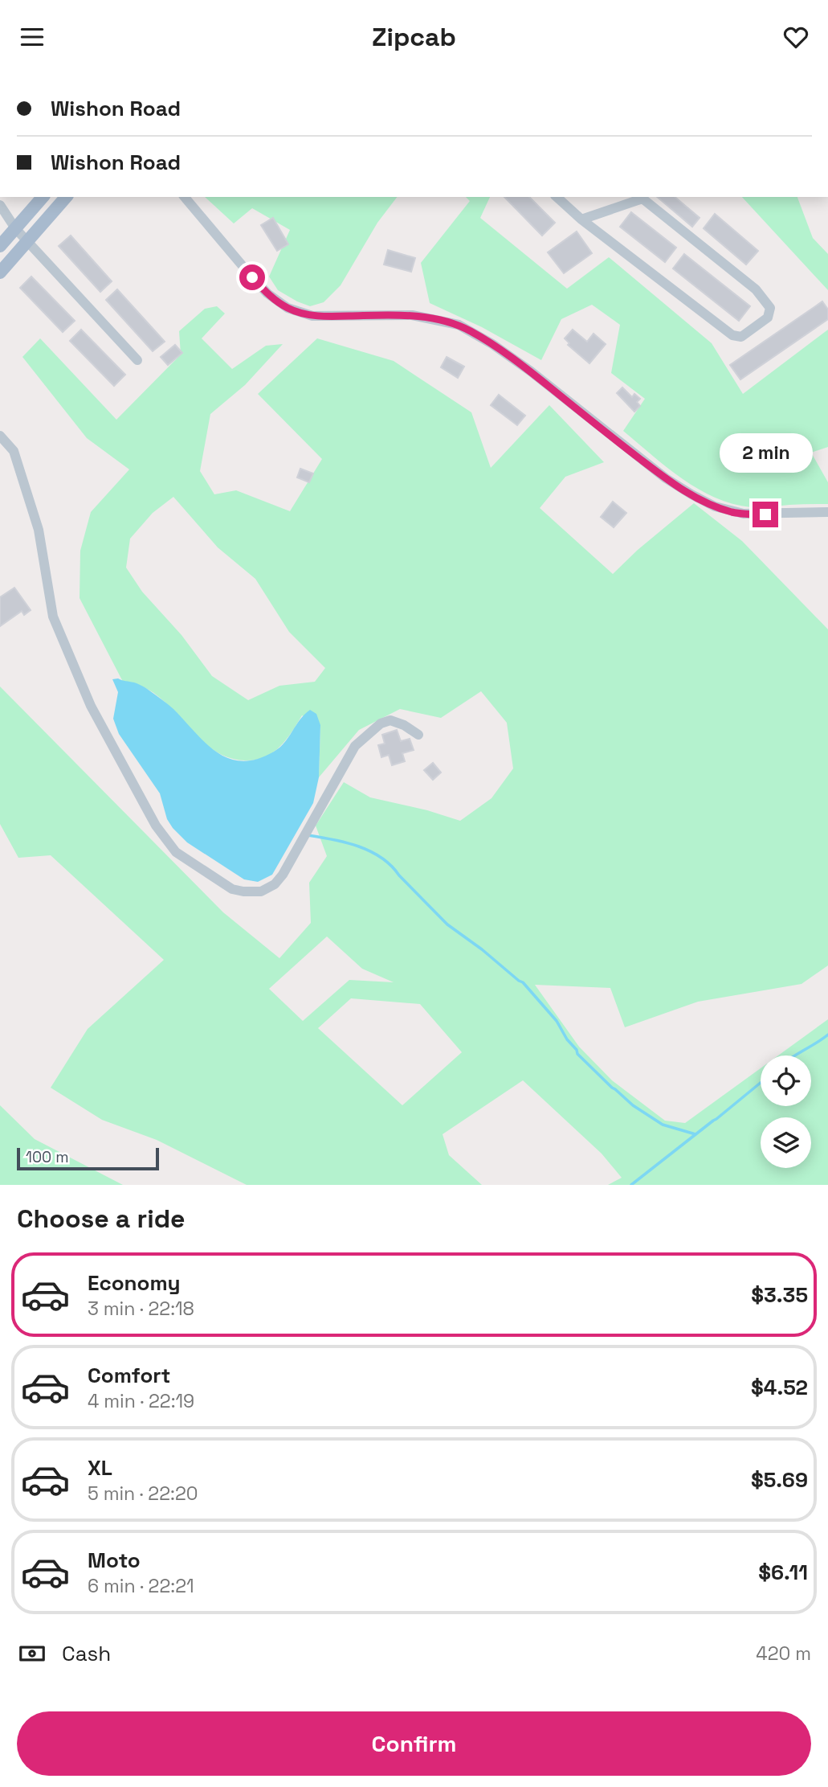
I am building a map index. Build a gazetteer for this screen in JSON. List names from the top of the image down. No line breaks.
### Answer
{"scale_bar":"100 m","page":{"header":"Zipcab","banner":["Wishon Road","Wishon Road"],"bubble":"2 min","scale":"100 m","heading":"Choose a ride","list":[{"name":"Economy","note":"3 min · 22:18","value":"$3.35"},{"name":"Comfort","note":"4 min · 22:19","value":"$4.52"},{"name":"XL","note":"5 min · 22:20","value":"$5.69"},{"name":"Moto","note":"6 min · 22:21","value":"$6.11"}],"pay":["Cash","420 m"],"buttons":"Confirm"}}
